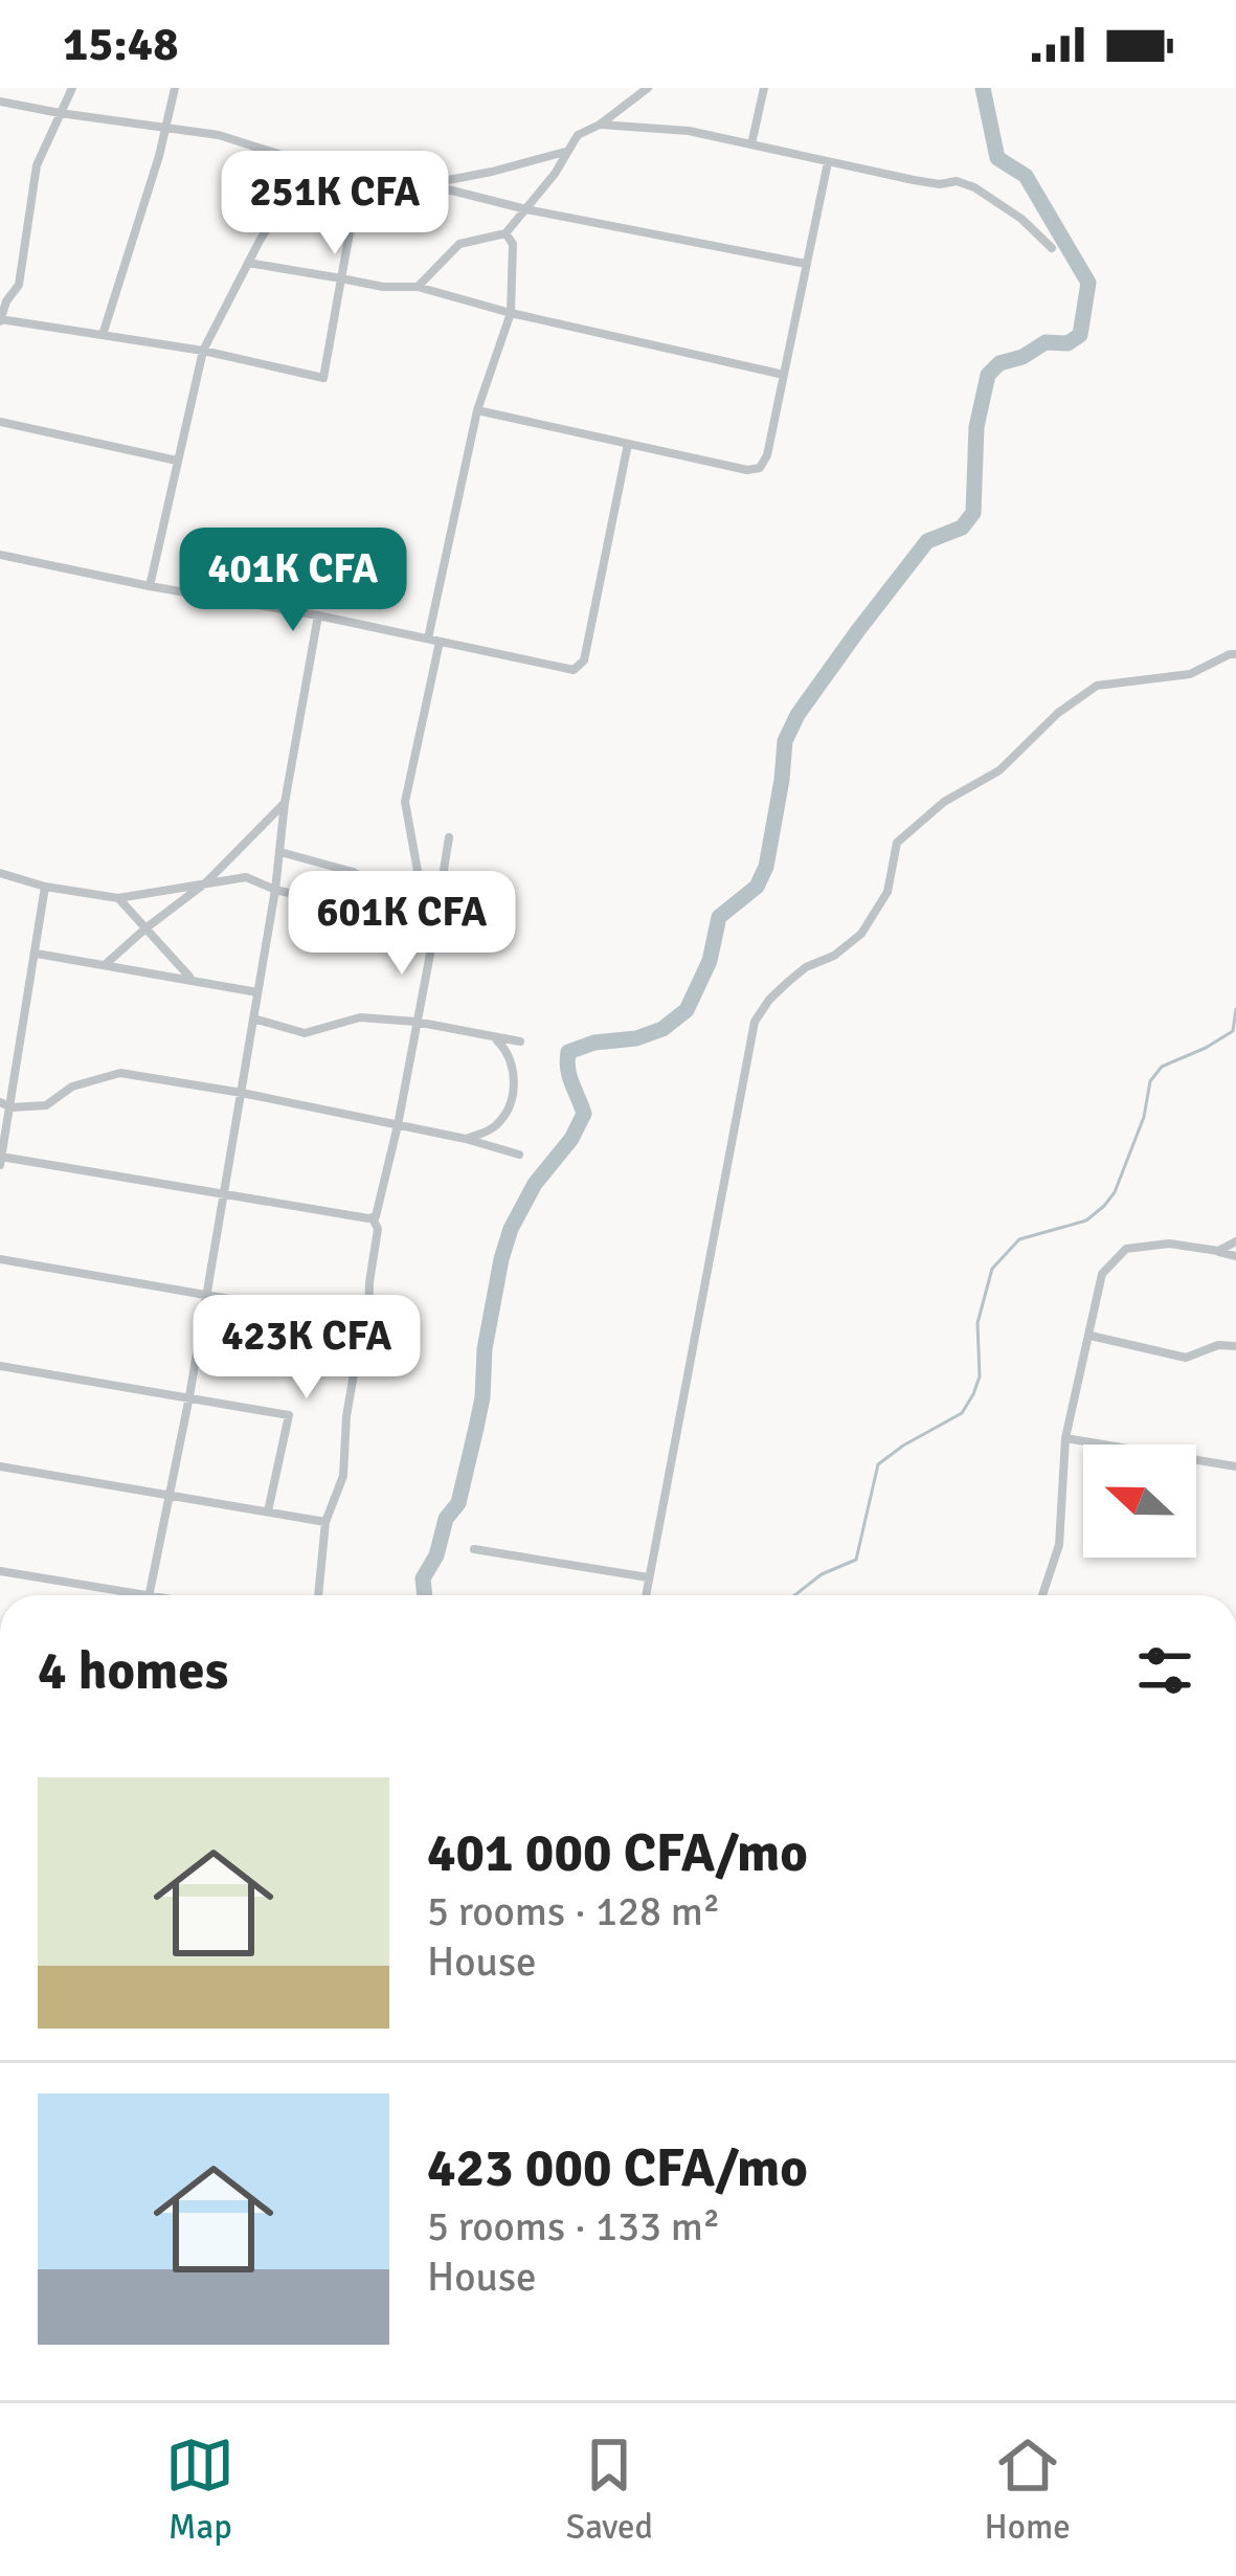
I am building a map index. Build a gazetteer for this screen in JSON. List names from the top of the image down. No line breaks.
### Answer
{"north":"left","page":{"status":"15:48","price":["251K CFA","401K CFA","601K CFA","423K CFA"],"heading":"4 homes","list":[{"name":"401 000 CFA/mo","note":"5 rooms · 128 m² · House"},{"name":"423 000 CFA/mo","note":"5 rooms · 133 m² · House"}],"tabs":["Map","Saved","Home"]}}
